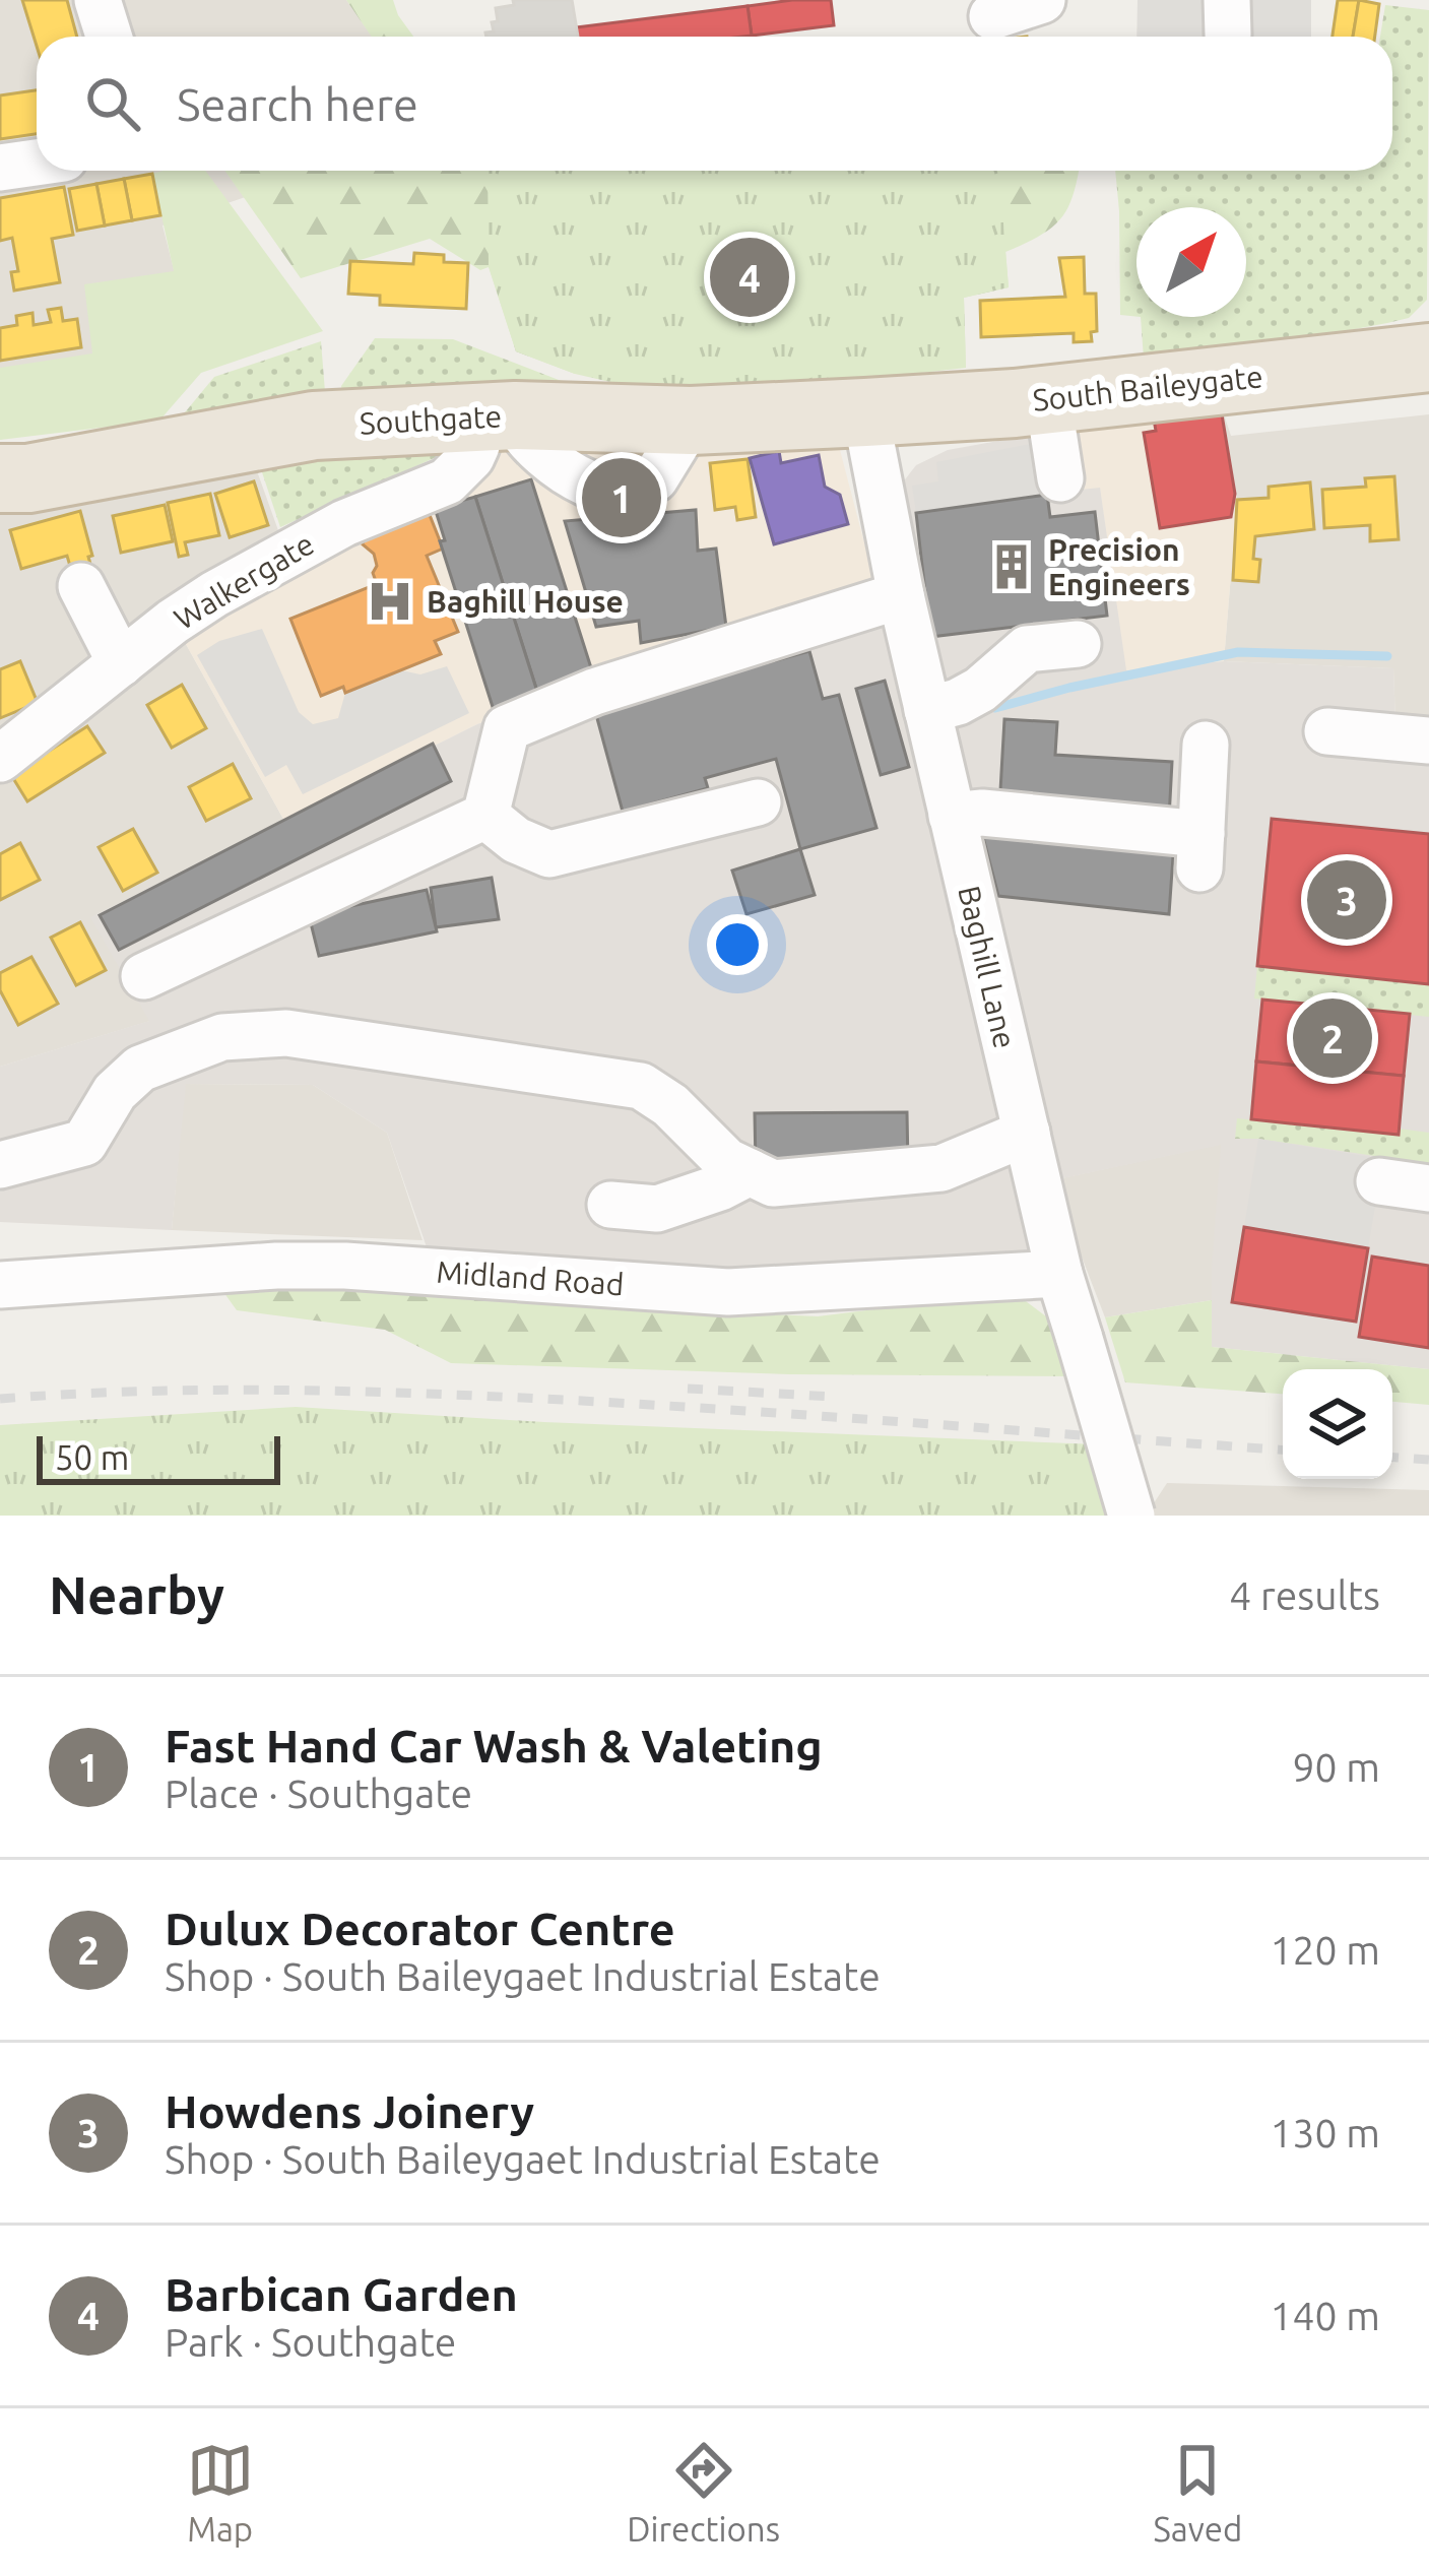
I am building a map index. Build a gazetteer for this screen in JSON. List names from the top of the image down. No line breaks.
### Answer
{"streets":{"highway":["South Baileygate","Southgate"],"street":["Walkergate","Baghill Lane","Midland Road"]},"crossings":[["South Baileygate","Southgate"],["South Baileygate","Baghill Lane"],["Southgate","Walkergate"],["Southgate","Baghill Lane"],["Baghill Lane","Midland Road"]],"places":{"building":["Precision Engineers"],"hospital":["Baghill House"]},"scale_bar":"50 m","north":"top right","page":{"search":"Search here","pins":["4","1","3","2"],"scale":"50 m","heading":["Nearby","4 results"],"list":[{"mark":"1","name":"Fast Hand Car Wash & Valeting","note":"Place · Southgate","value":"90 m"},{"mark":"2","name":"Dulux Decorator Centre","note":"Shop · South Baileygaet Industrial Estate","value":"120 m"},{"mark":"3","name":"Howdens Joinery","note":"Shop · South Baileygaet Industrial Estate","value":"130 m"},{"mark":"4","name":"Barbican Garden","note":"Park · Southgate","value":"140 m"}],"nav":["Map","Directions","Saved"]}}
